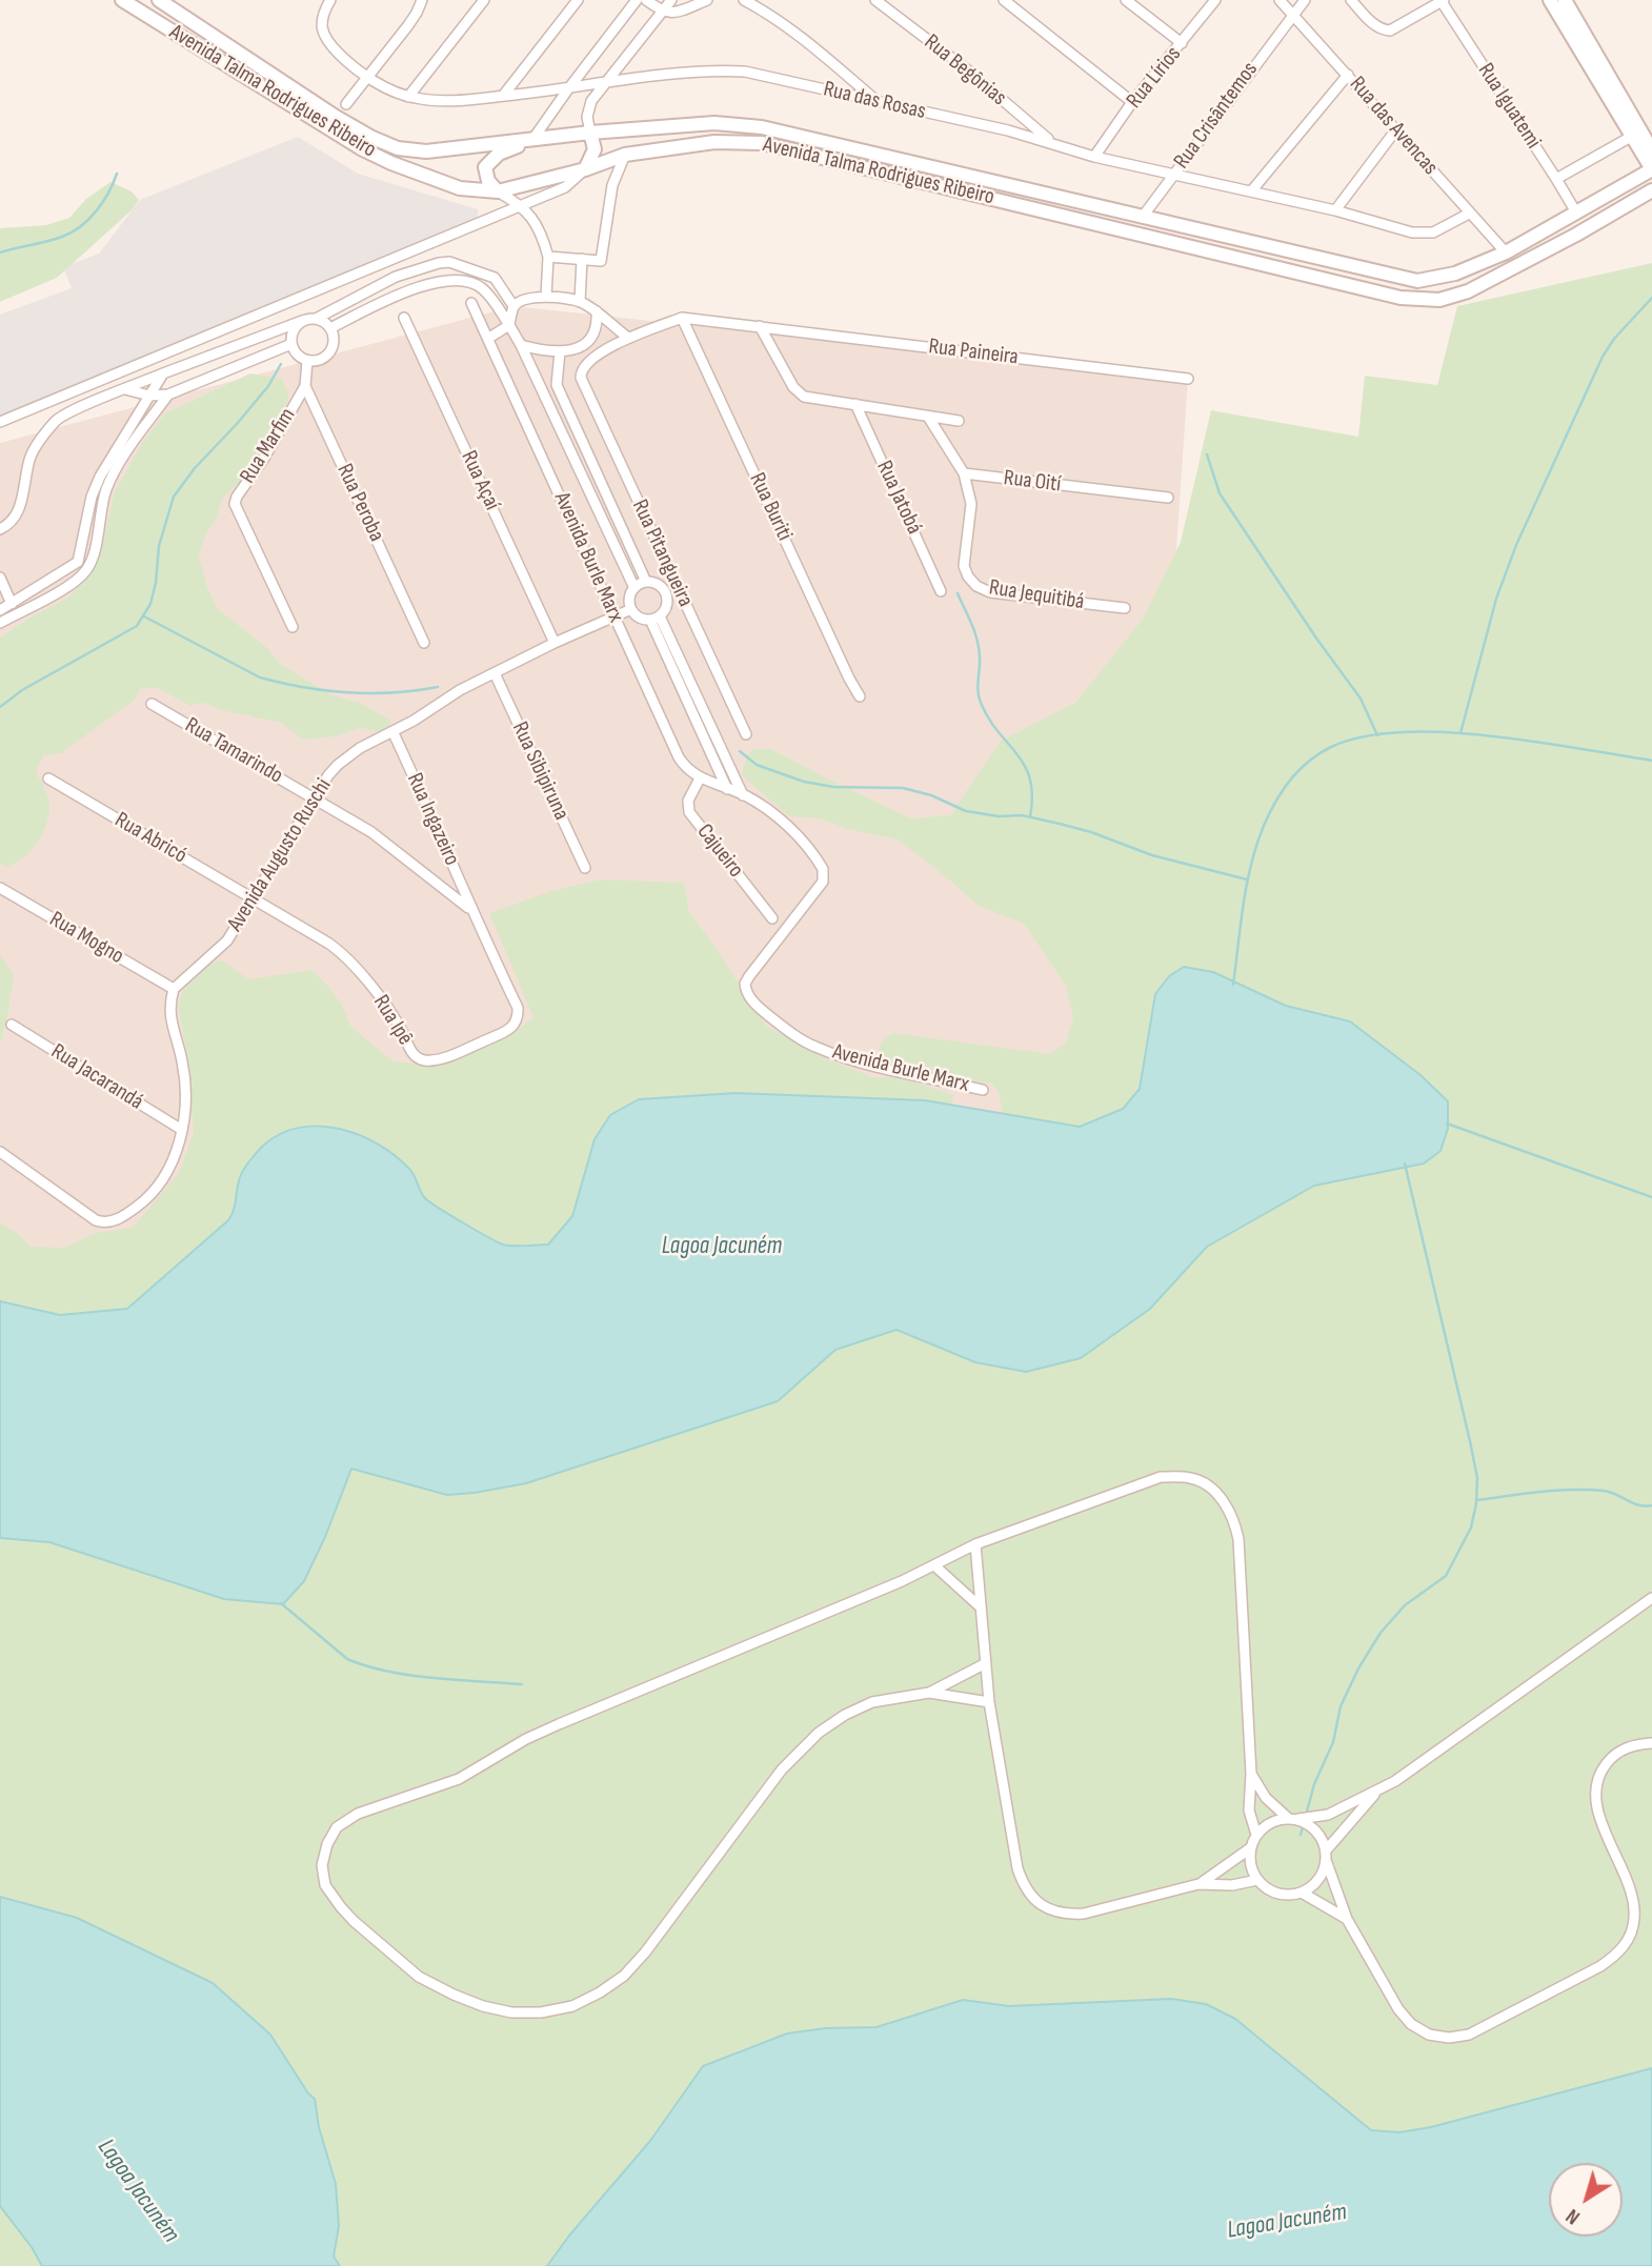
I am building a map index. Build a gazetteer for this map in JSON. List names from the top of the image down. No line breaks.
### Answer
{"streets":{"main road":["Avenida Talma Rodrigues Ribeiro"],"street":["Rua Begônias","Rua Lírios","Rua das Rosas","Rua Iguatemi","Rua Crisântemos","Rua das Avencas","Rua Paineira","Rua Marfim","Rua Açaí","Rua Oití","Rua Jatobá","Rua Peroba","Rua Buriti","Rua Pitangueira","Avenida Burle Marx","Rua Jequitibá","Rua Tamarindo","Rua Sibipiruna","Rua Ingazeiro","Rua Abricó","Cajueiro","Avenida Augusto Ruschi","Rua Mogno","Rua Ipê","Rua Jacarandá"]},"crossings":[["Rua Begônias","Rua das Rosas"],["Rua Lírios","Rua das Rosas"],["Avenida Talma Rodrigues Ribeiro","Rua Iguatemi"],["Avenida Talma Rodrigues Ribeiro","Rua Crisântemos"],["Avenida Talma Rodrigues Ribeiro","Rua das Avencas"],["Rua das Rosas","Rua Crisântemos"],["Rua das Rosas","Rua das Avencas"],["Rua Crisântemos","Rua das Avencas"],["Rua Paineira","Rua Buriti"],["Rua Marfim","Rua Peroba"],["Rua Açaí","Avenida Augusto Ruschi"],["Rua Oití","Rua Jequitibá"],["Rua Peroba","Avenida Burle Marx"],["Avenida Burle Marx","Cajueiro"],["Avenida Burle Marx","Avenida Augusto Ruschi"],["Rua Tamarindo","Rua Ingazeiro"],["Rua Tamarindo","Avenida Augusto Ruschi"],["Rua Tamarindo","Rua Ipê"],["Rua Sibipiruna","Avenida Augusto Ruschi"],["Rua Ingazeiro","Avenida Augusto Ruschi"],["Rua Ingazeiro","Rua Ipê"],["Rua Abricó","Avenida Augusto Ruschi"],["Rua Abricó","Rua Ipê"],["Avenida Augusto Ruschi","Rua Mogno"],["Avenida Augusto Ruschi","Rua Ipê"]],"water":["Lagoa Jacuném"],"north":"bottom left"}
